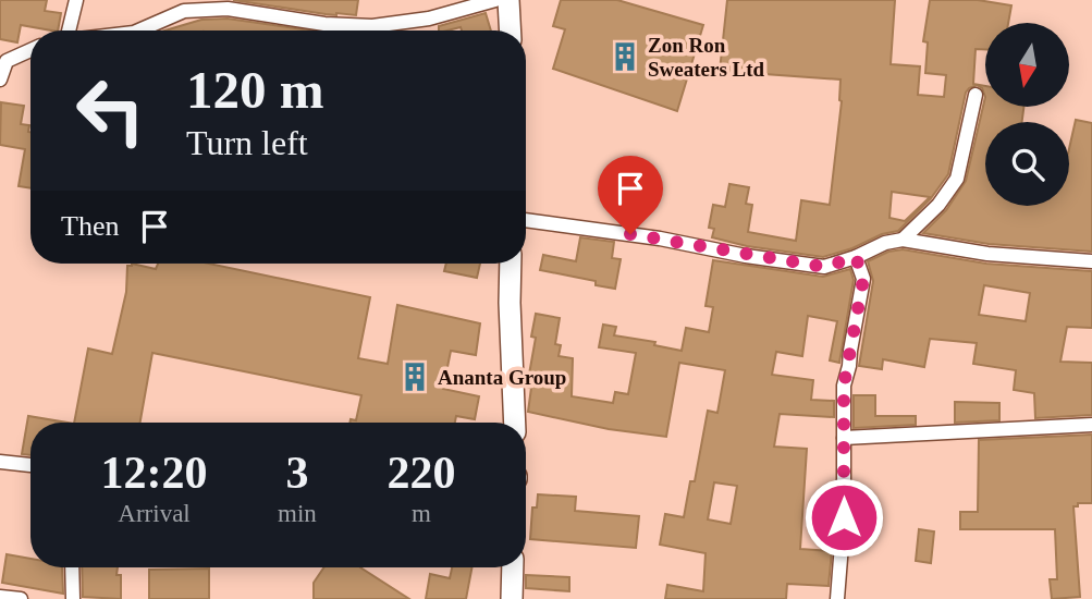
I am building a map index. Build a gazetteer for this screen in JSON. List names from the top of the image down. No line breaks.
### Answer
{"places":{"building":["Zon Ron Sweaters Ltd","Ananta Group"]},"north":"bottom","page":{"turn":["120 m","Turn left"],"then":"Then","eta":["12:20","Arrival","3","min","220","m"]}}
